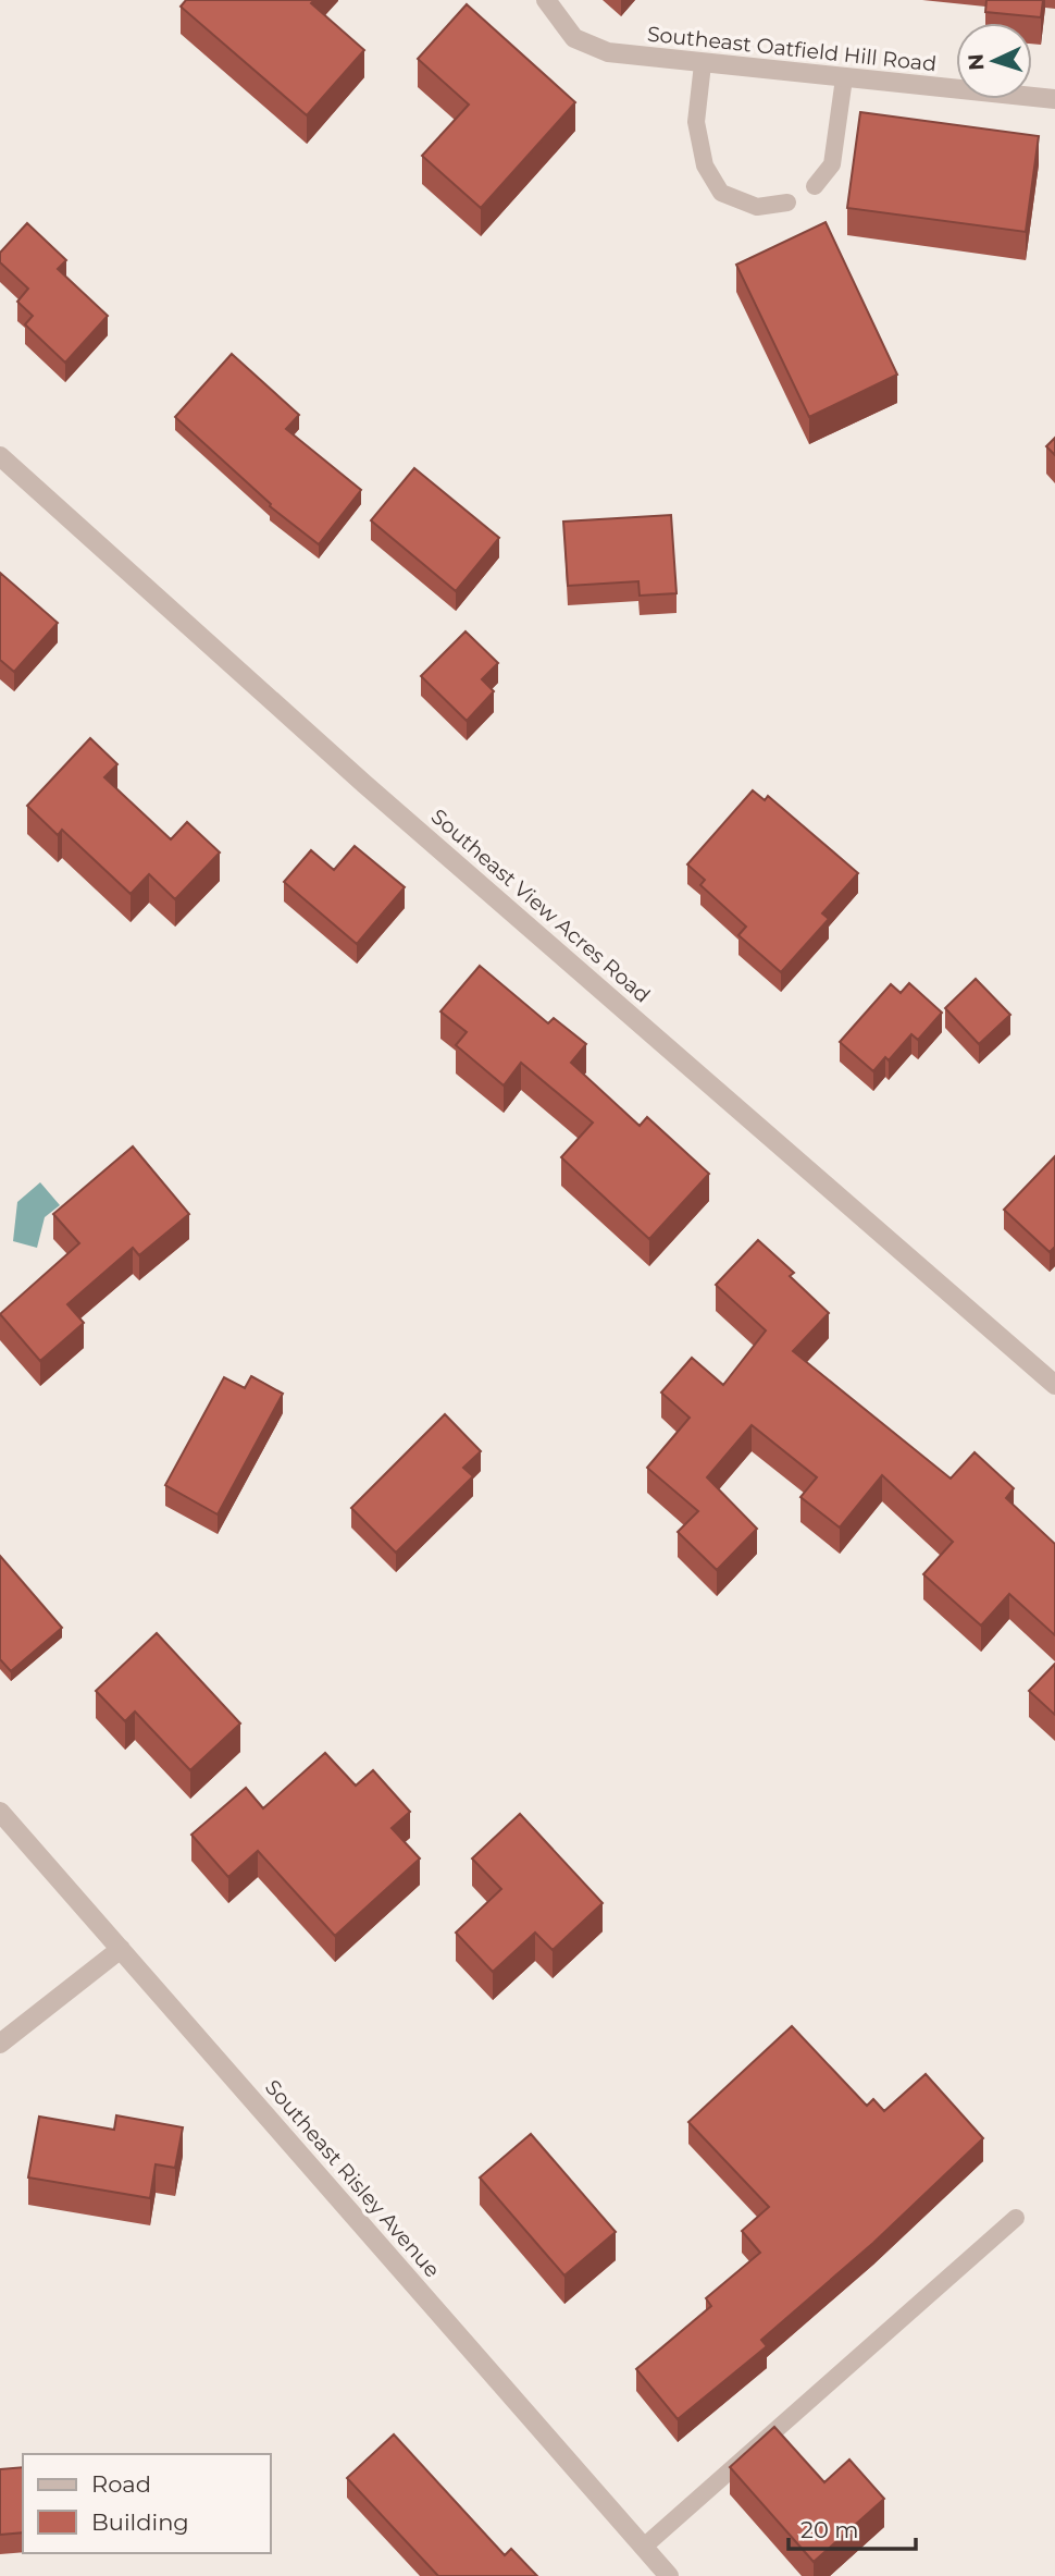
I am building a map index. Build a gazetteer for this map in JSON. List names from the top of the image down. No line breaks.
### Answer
{"streets":{"street":["Southeast Oatfield Hill Road","Southeast View Acres Road","Southeast Risley Avenue"]},"legend":["Road","Building"],"scale_bar":"20 m","north":"left"}
